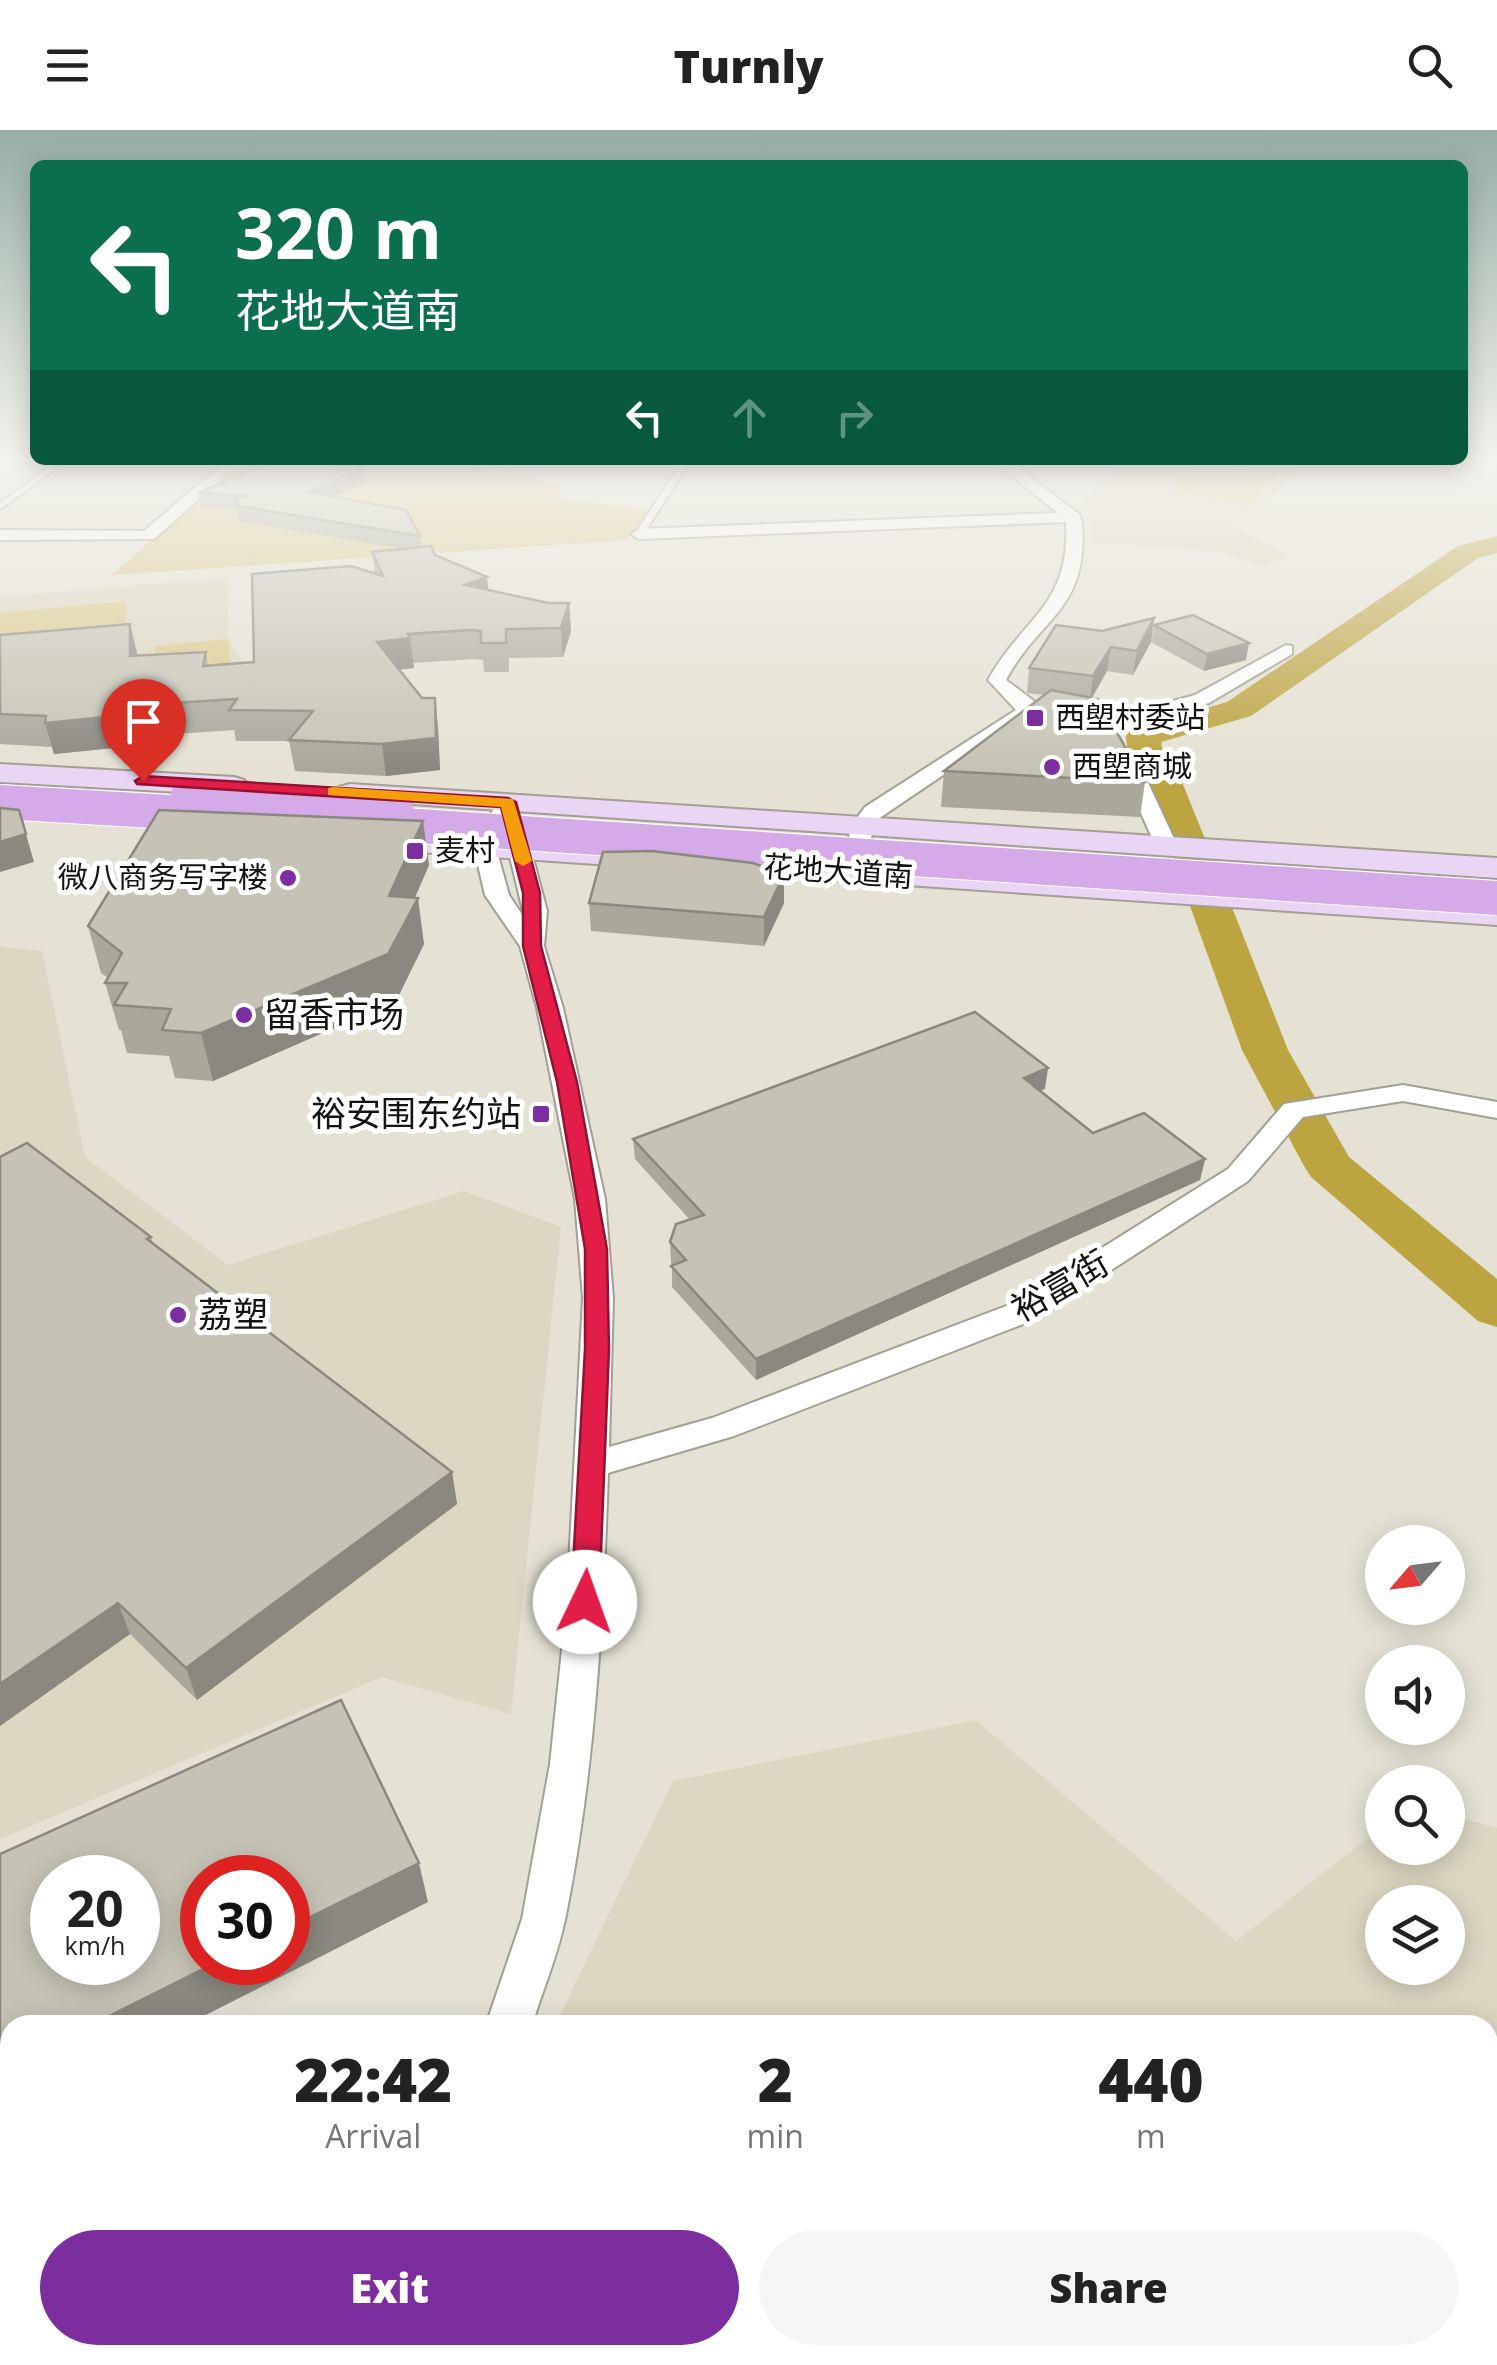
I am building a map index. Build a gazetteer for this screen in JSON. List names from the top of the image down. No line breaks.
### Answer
{"streets":{"main road":["花地大道南"],"street":["裕富街"]},"places":{"transit":["西塱村委站","麦村","裕安围东约站"],"other":["西塱商城","微八商务写字楼","留香市场","荔塑"]},"north":"bottom left","page":{"header":"Turnly","turn":["320 m","花地大道南"],"speed":"20 km/h","limit":"30","eta":["22:42","Arrival","2","min","440","m"],"buttons":["Exit","Share"]}}
